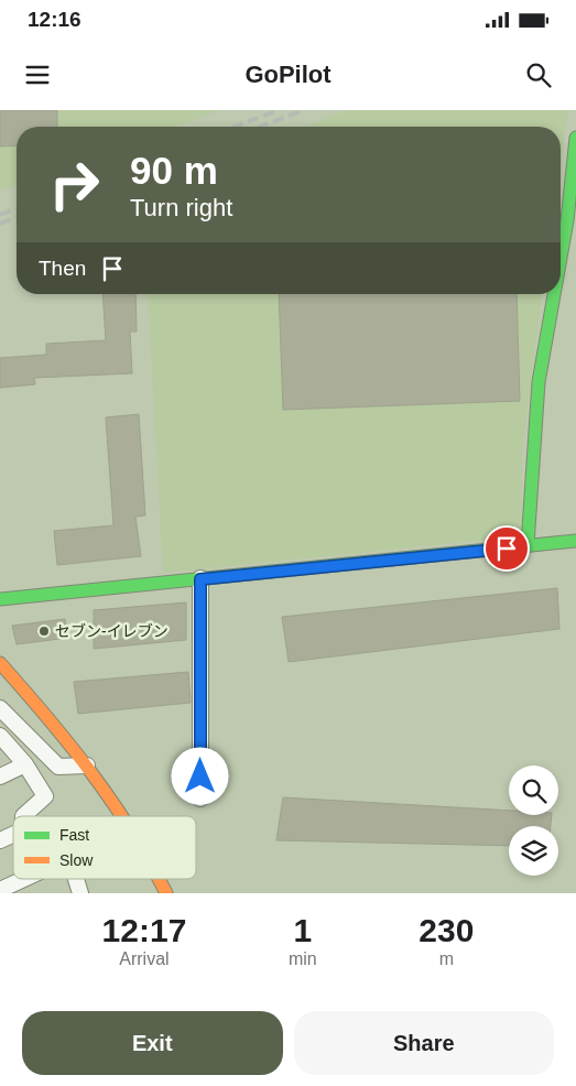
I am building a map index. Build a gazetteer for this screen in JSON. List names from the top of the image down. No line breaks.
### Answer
{"places":["セブン-イレブン"],"legend":["Fast","Slow"],"page":{"status":"12:16","header":"GoPilot","turn":["90 m","Turn right"],"then":"Then","eta":["12:17","Arrival","1","min","230","m"],"buttons":["Exit","Share"]}}
